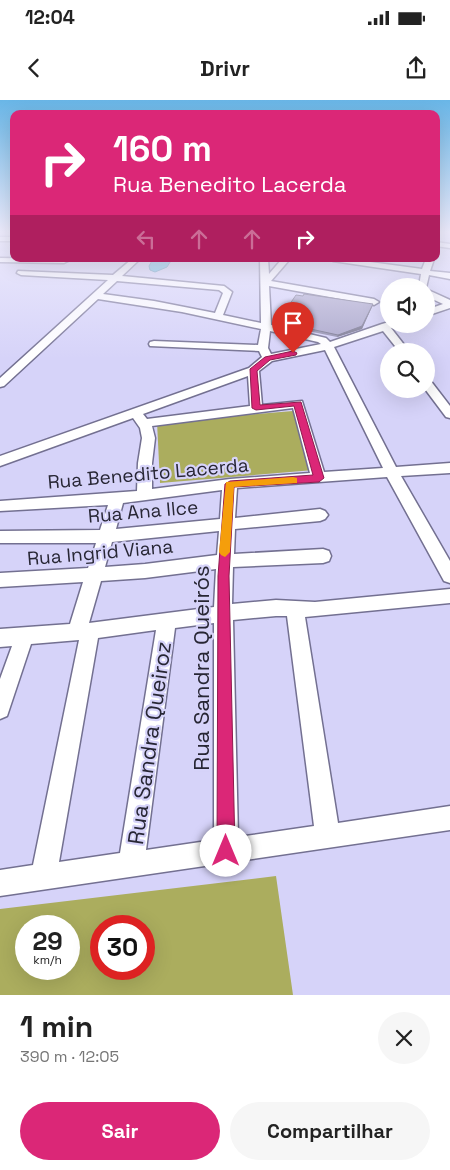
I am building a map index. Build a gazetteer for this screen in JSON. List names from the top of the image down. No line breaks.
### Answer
{"streets":{"street":["Rua Benedito Lacerda","Rua Ana Ilce","Rua Ingrid Viana","Rua Sandra Queirós","Rua Sandra Queiroz"]},"crossings":[["Rua Benedito Lacerda","Rua Sandra Queirós"],["Rua Ana Ilce","Rua Sandra Queirós"],["Rua Ingrid Viana","Rua Sandra Queirós"]],"page":{"status":"12:04","header":"Drivr","turn":["160 m","Rua Benedito Lacerda"],"speed":"29 km/h","limit":"30","heading":["1 min","390 m · 12:05"],"buttons":["Sair","Compartilhar"]}}
